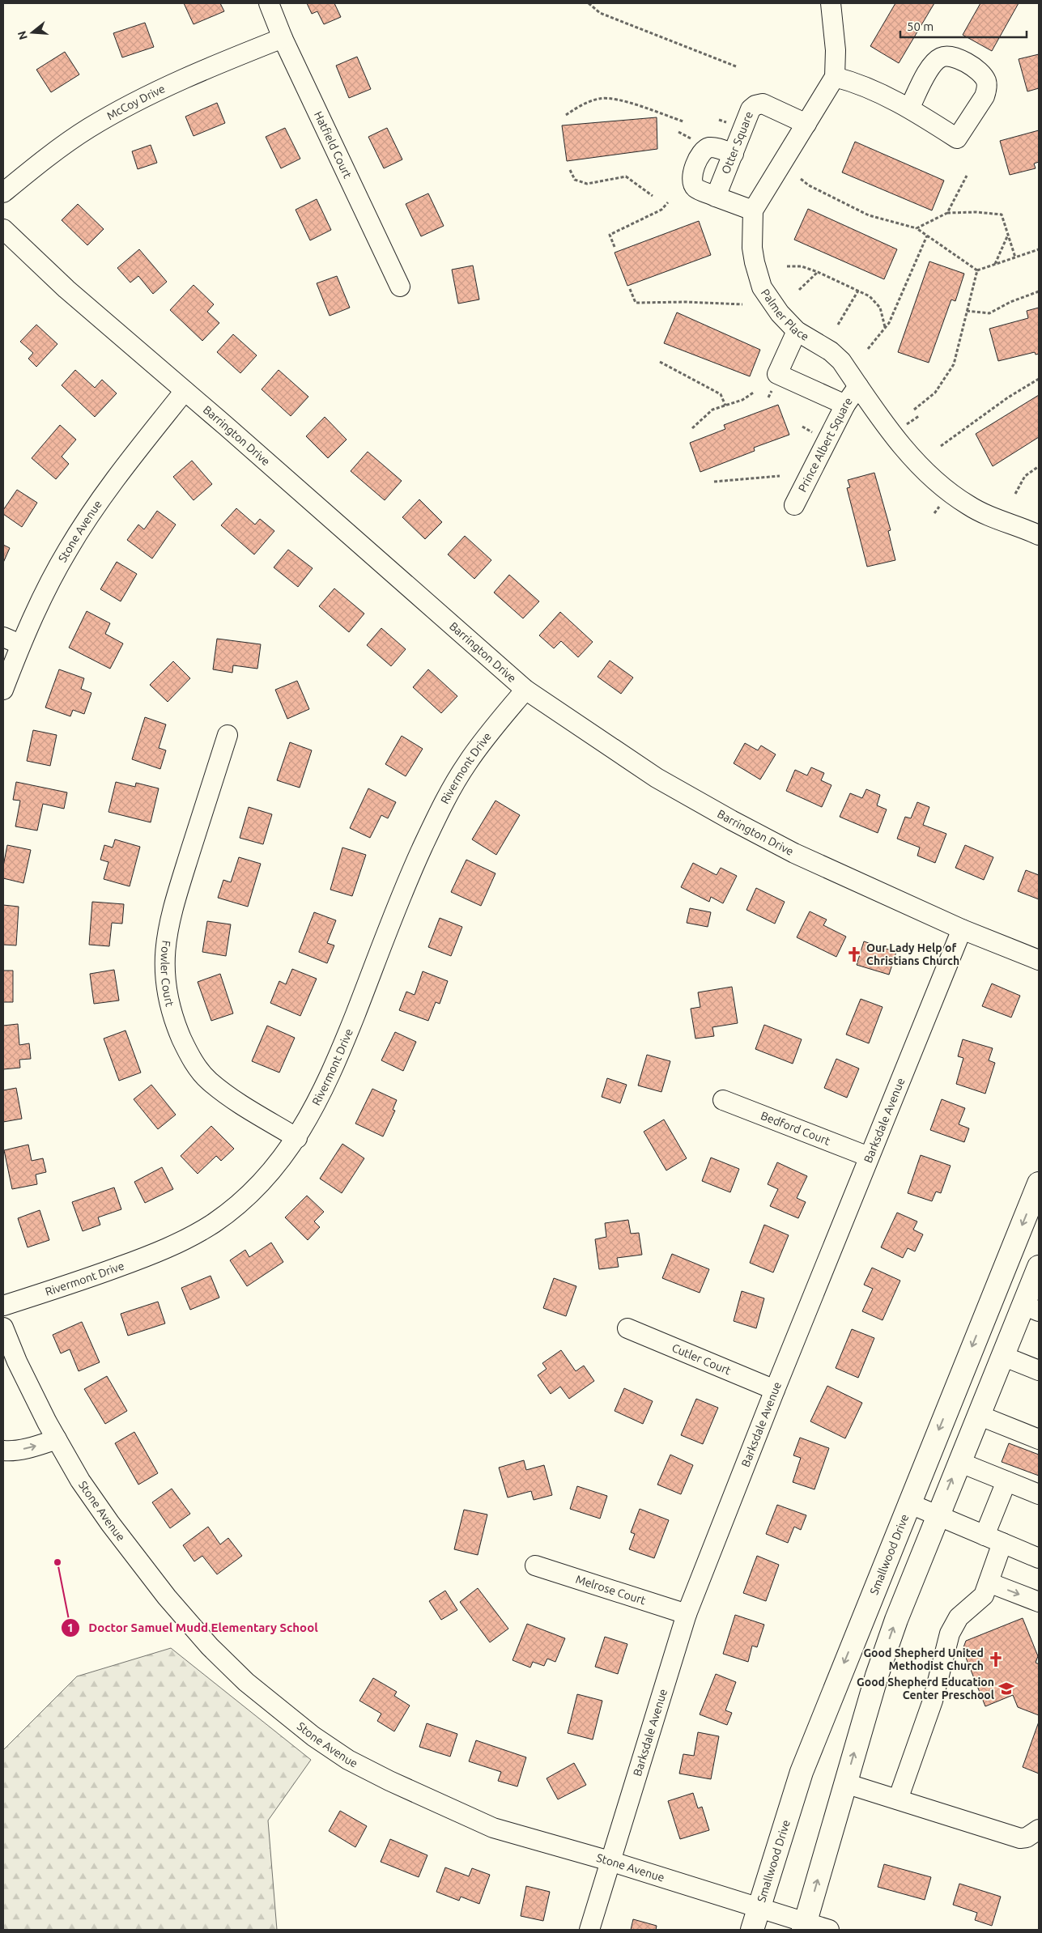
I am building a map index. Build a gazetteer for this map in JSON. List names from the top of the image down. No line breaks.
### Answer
{"streets":{"main road":["Smallwood Drive"],"street":["McCoy Drive","Otter Square","Hatfield Court","Palmer Place","Barrington Drive","Prince Albert Square","Stone Avenue","Rivermont Drive","Fowler Court","Barksdale Avenue","Bedford Court","Cutler Court","Melrose Court"]},"crossings":[["McCoy Drive","Hatfield Court"],["Palmer Place","Prince Albert Square"],["Barrington Drive","Stone Avenue"],["Barrington Drive","Rivermont Drive"],["Barrington Drive","Barksdale Avenue"],["Stone Avenue","Barksdale Avenue"],["Stone Avenue","Smallwood Drive"],["Rivermont Drive","Fowler Court"],["Barksdale Avenue","Bedford Court"],["Barksdale Avenue","Cutler Court"],["Barksdale Avenue","Melrose Court"]],"places":{"church":["Our Lady Help of Christians Church","Good Shepherd United Methodist Church"],"other":["Doctor Samuel Mudd Elementary School"],"school or university":["Good Shepherd Education Center Preschool"]},"scale_bar":"50 m","north":"left"}
